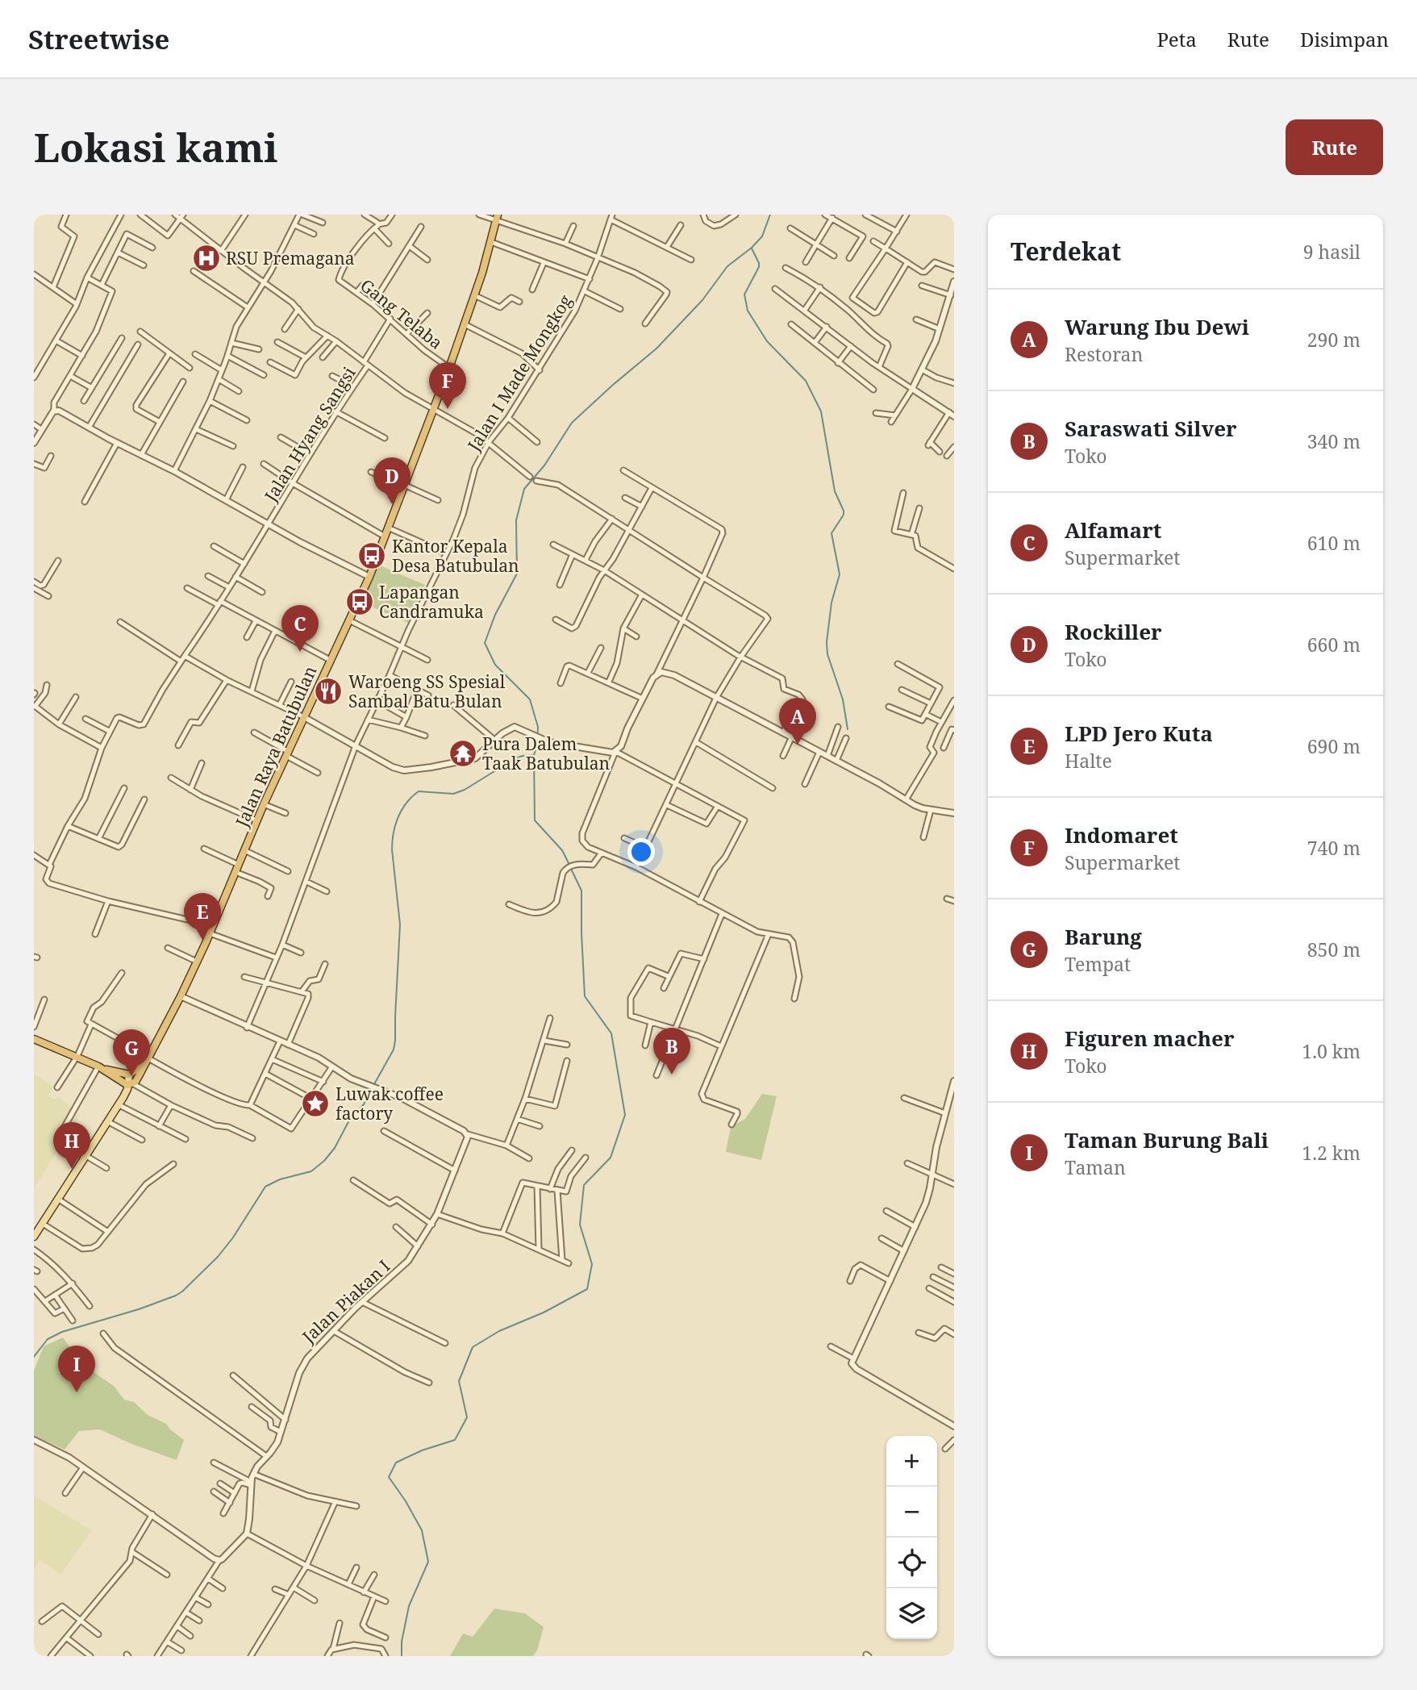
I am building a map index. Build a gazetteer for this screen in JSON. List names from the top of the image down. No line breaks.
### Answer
{"streets":{"highway":["Jalan Raya Batubulan"],"street":["Gang Telaba","Jalan I Made Mongkog","Jalan Hyang Sangsi","Jalan Piakan I"]},"crossings":[["Gang Telaba","Jalan Raya Batubulan"]],"places":{"hospital":["RSU Premagana"],"bus stop":["Kantor Kepala Desa Batubulan","Lapangan Candramuka"],"restaurant":["Waroeng SS Spesial Sambal Batu Bulan"],"temple":["Pura Dalem Taak Batubulan"],"place":["Luwak coffee factory"]},"page":{"header":"Streetwise","nav":["Peta","Rute","Disimpan"],"buttons":"Rute","title":"Lokasi kami","heading":["Terdekat","9 hasil"],"list":[{"mark":"A","name":"Warung Ibu Dewi","note":"Restoran","value":"290 m"},{"mark":"B","name":"Saraswati Silver","note":"Toko","value":"340 m"},{"mark":"C","name":"Alfamart","note":"Supermarket","value":"610 m"},{"mark":"D","name":"Rockiller","note":"Toko","value":"660 m"},{"mark":"E","name":"LPD Jero Kuta","note":"Halte","value":"690 m"},{"mark":"F","name":"Indomaret","note":"Supermarket","value":"740 m"},{"mark":"G","name":"Barung","note":"Tempat","value":"850 m"},{"mark":"H","name":"Figuren macher","note":"Toko","value":"1.0 km"},{"mark":"I","name":"Taman Burung Bali","note":"Taman","value":"1.2 km"}],"pins":["F","D","C","A","E","B","G","H","I"],"map_buttons":["+","−"]}}
